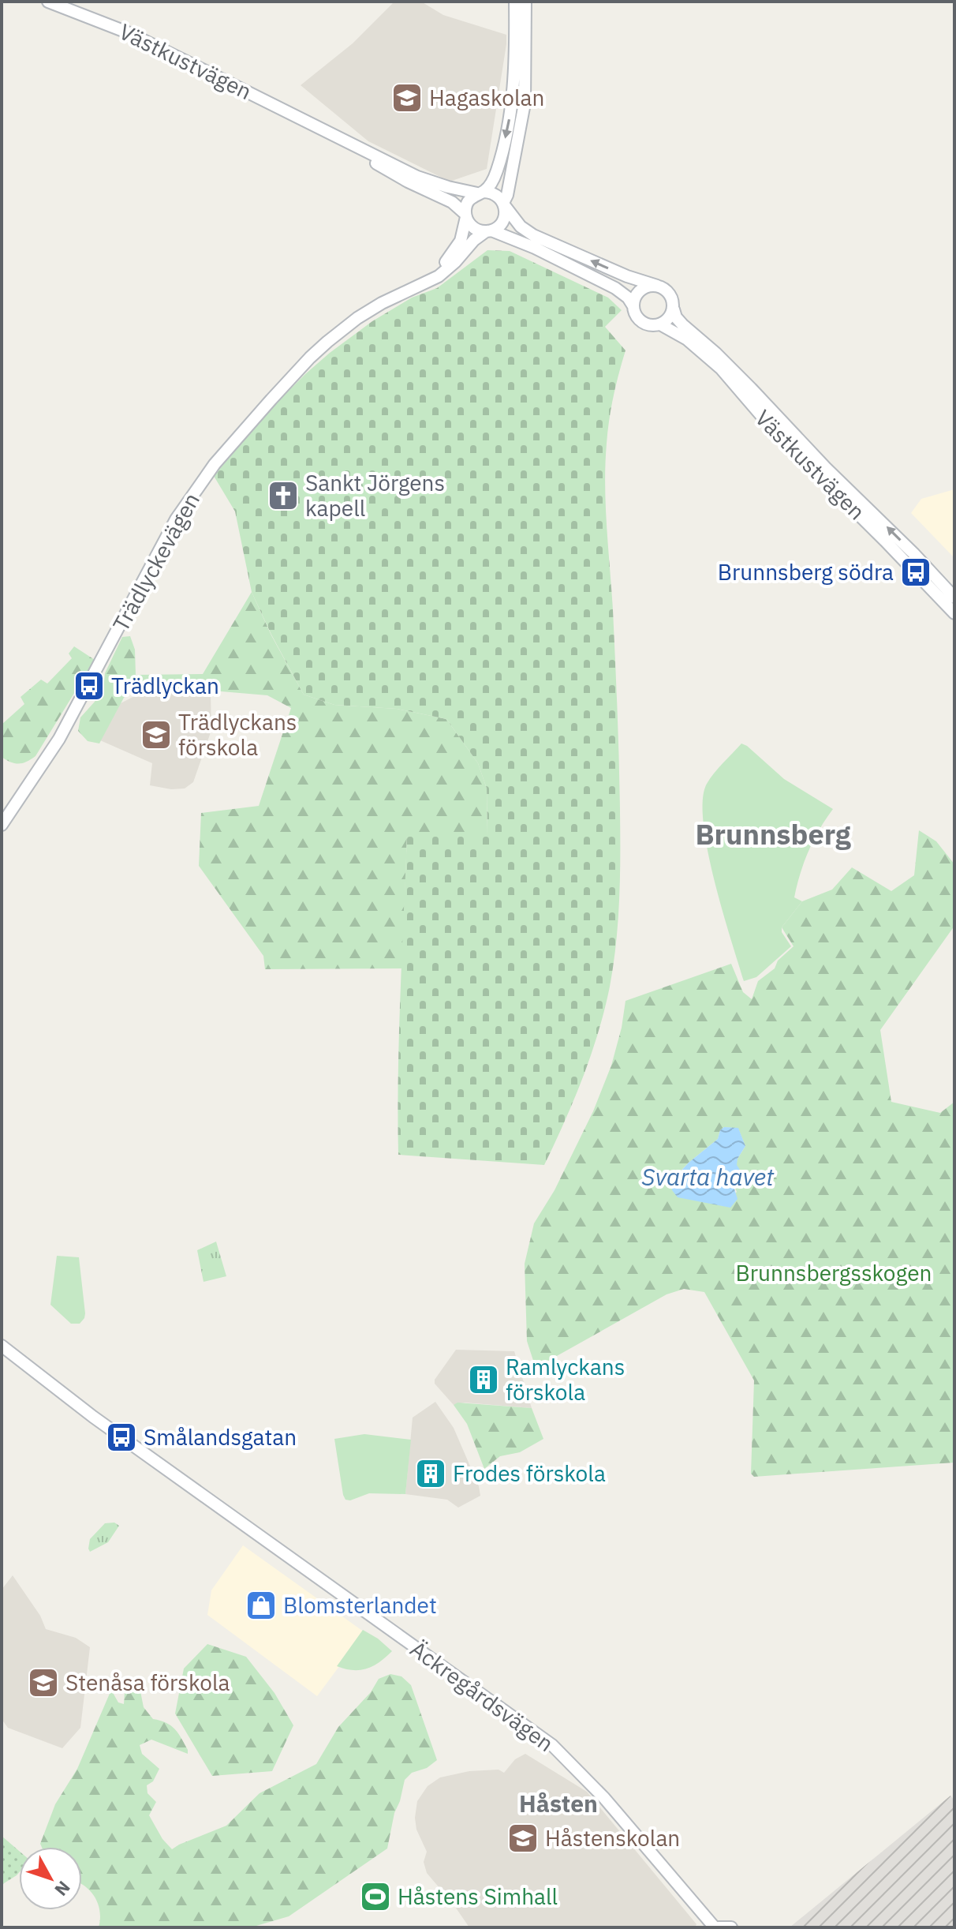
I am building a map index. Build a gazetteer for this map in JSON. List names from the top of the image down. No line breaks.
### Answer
{"streets":{"street":["Västkustvägen","Trädlyckevägen","Äckregårdsvägen"]},"crossings":[["Västkustvägen","Trädlyckevägen"]],"districts":["Brunnsberg","Håsten"],"water":["Svarta havet"],"parks":["Brunnsbergsskogen"],"places":{"school or university":["Hagaskolan","Trädlyckans förskola","Stenåsa förskola","Håstenskolan"],"church":["Sankt Jörgens kapell"],"bus stop":["Brunnsberg södra","Trädlyckan","Smålandsgatan"],"building":["Ramlyckans förskola","Frodes förskola"],"shop":["Blomsterlandet"],"sports":["Håstens Simhall"]},"north":"bottom right"}
